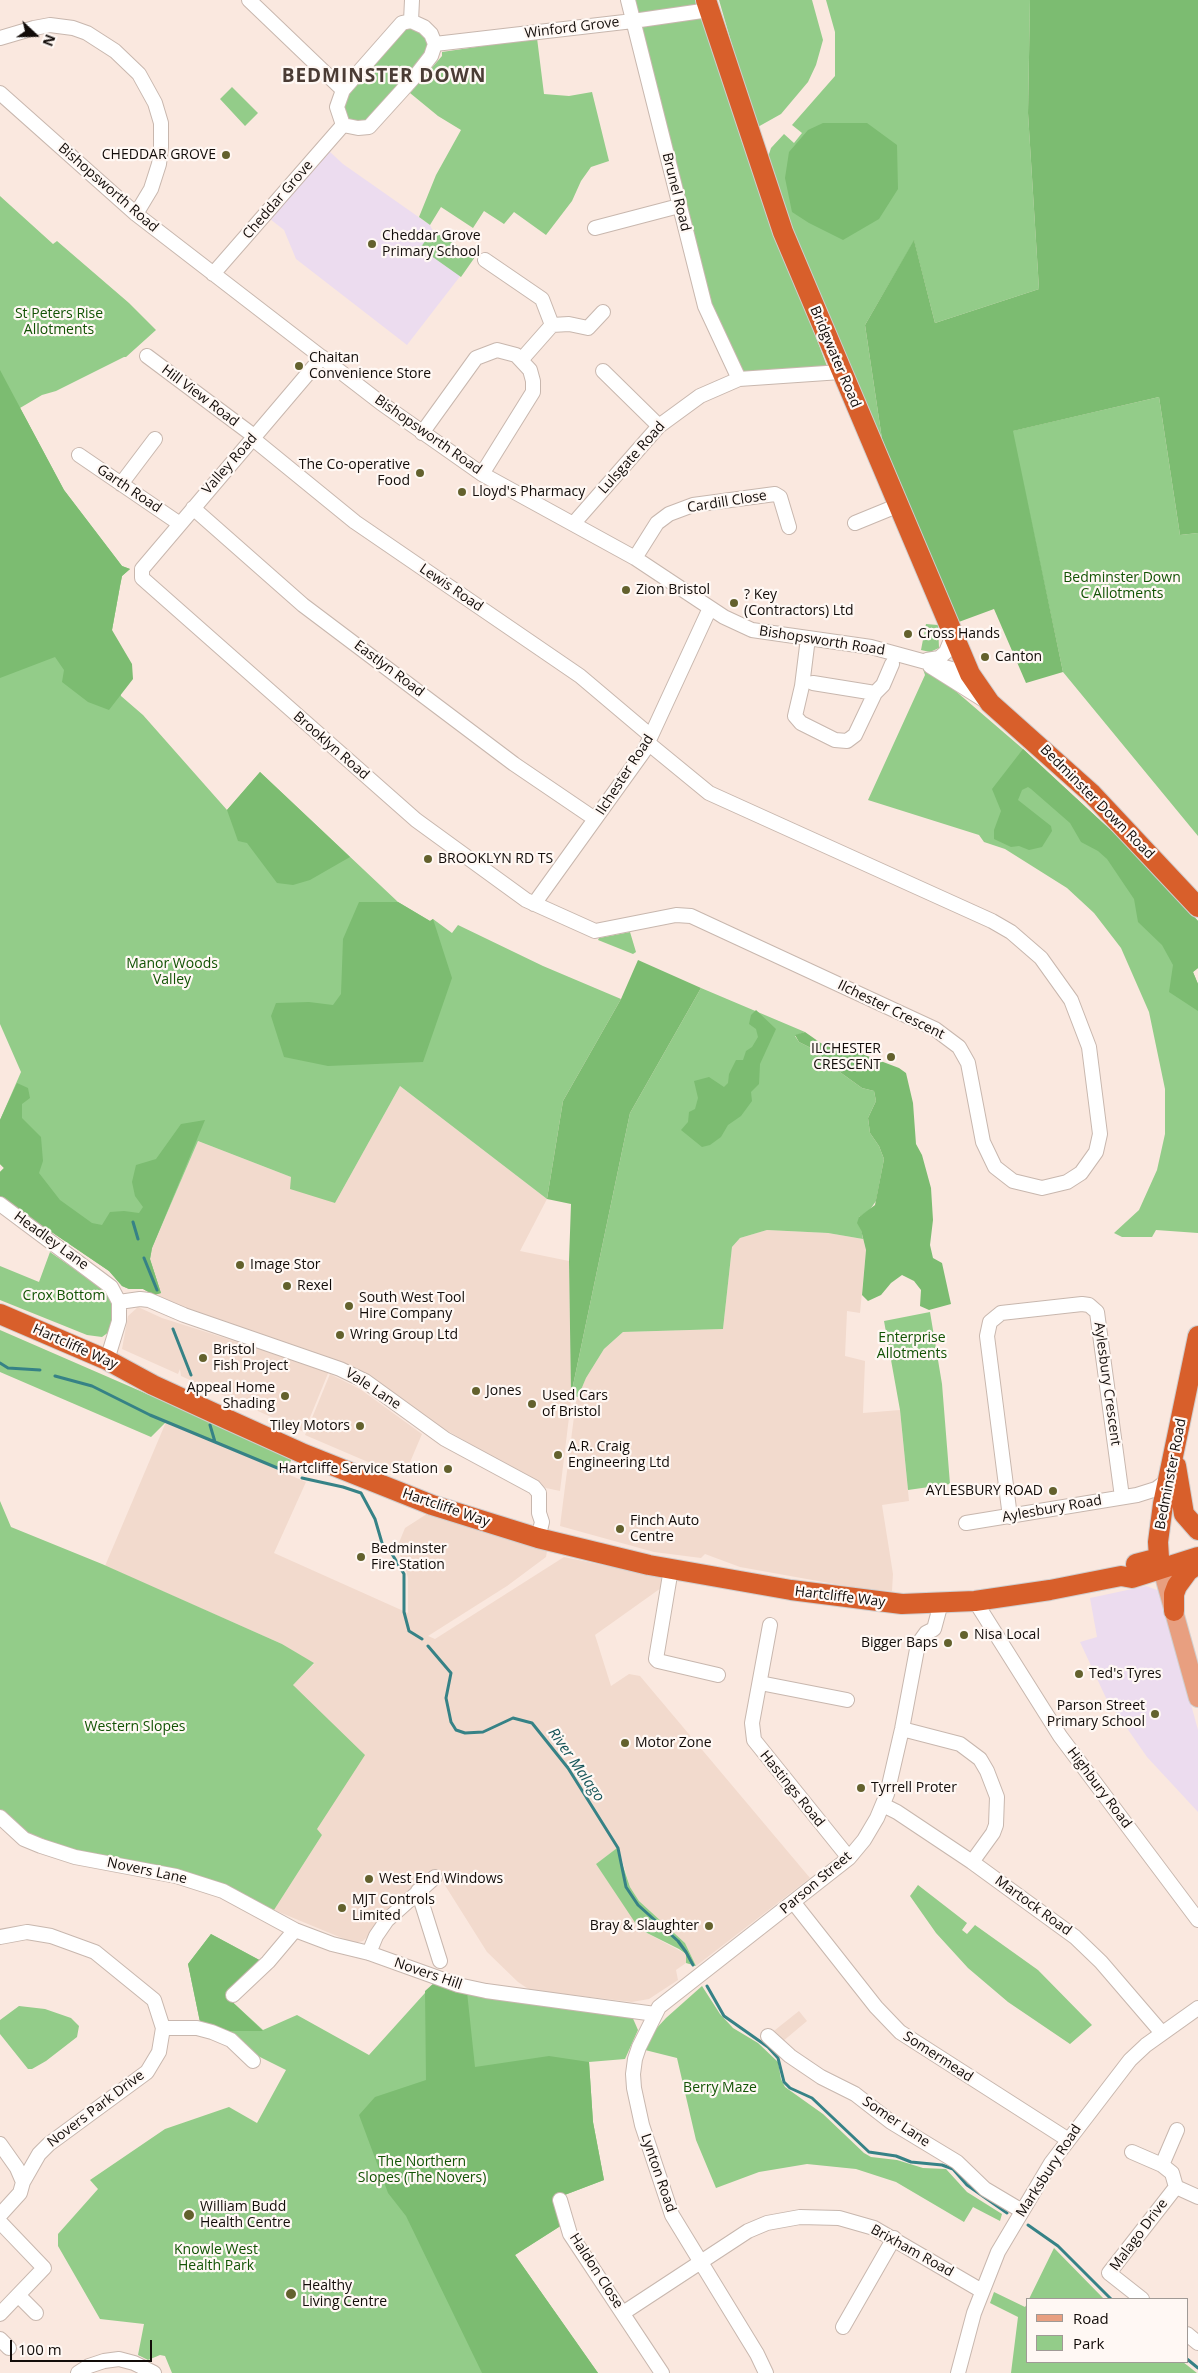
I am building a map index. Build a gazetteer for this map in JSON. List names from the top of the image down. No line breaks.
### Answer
{"streets":{"highway":["Bridgwater Road","Bedminster Down Road","Hartcliffe Way","Bedminster Road"],"street":["Winford Grove","Bishopsworth Road","Brunel Road","Cheddar Grove","Hill View Road","Lulsgate Road","Valley Road","Garth Road","Cardill Close","Lewis Road","Eastlyn Road","Brooklyn Road","Ilchester Road","Ilchester Crescent","Headley Lane","Aylesbury Crescent","Vale Lane","Aylesbury Road","Highbury Road","Hastings Road","Novers Lane","Parson Street","Martock Road","Novers Hill","Somermead","Novers Park Drive","Somer Lane","Marksbury Road","Lynton Road","Malago Drive","Brixham Road","Haldon Close"]},"crossings":[["Winford Grove","Brunel Road"],["Winford Grove","Bridgwater Road"],["Bishopsworth Road","Cheddar Grove"],["Bishopsworth Road","Bridgwater Road"],["Bishopsworth Road","Lulsgate Road"],["Bishopsworth Road","Valley Road"],["Bishopsworth Road","Cardill Close"],["Bishopsworth Road","Ilchester Road"],["Bishopsworth Road","Bedminster Down Road"],["Brunel Road","Lulsgate Road"],["Bridgwater Road","Lulsgate Road"],["Bridgwater Road","Bedminster Down Road"],["Hill View Road","Valley Road"],["Hill View Road","Lewis Road"],["Valley Road","Garth Road"],["Valley Road","Lewis Road"],["Valley Road","Eastlyn Road"],["Valley Road","Brooklyn Road"],["Lewis Road","Ilchester Road"],["Lewis Road","Ilchester Crescent"],["Eastlyn Road","Ilchester Road"],["Brooklyn Road","Ilchester Road"],["Brooklyn Road","Ilchester Crescent"],["Ilchester Road","Ilchester Crescent"],["Headley Lane","Vale Lane"],["Hartcliffe Way","Vale Lane"],["Hartcliffe Way","Parson Street"],["Aylesbury Crescent","Aylesbury Road"],["Bedminster Road","Aylesbury Road"],["Hastings Road","Parson Street"],["Novers Lane","Novers Hill"],["Parson Street","Martock Road"],["Parson Street","Novers Hill"],["Parson Street","Somermead"],["Parson Street","Lynton Road"],["Martock Road","Marksbury Road"],["Novers Hill","Lynton Road"],["Somermead","Marksbury Road"],["Somer Lane","Marksbury Road"],["Marksbury Road","Brixham Road"],["Lynton Road","Brixham Road"],["Lynton Road","Haldon Close"],["Brixham Road","Haldon Close"]],"districts":["BEDMINSTER DOWN"],"water":["River Malago"],"parks":["St Peters Rise Allotments","Bedminster Down C Allotments","Manor Woods Valley","Crox Bottom","Enterprise Allotments","Western Slopes","Berry Maze","The Northern Slopes (The Novers)","Knowle West Health Park"],"places":["CHEDDAR GROVE","Cheddar Grove Primary School","Chaitan Convenience Store","The Co-operative Food","Lloyd's Pharmacy","Zion Bristol","? Key (Contractors) Ltd","Cross Hands","Canton","BROOKLYN RD TS","ILCHESTER CRESCENT","Image Stor","Rexel","South West Tool Hire Company","Wring Group Ltd","Bristol Fish Project","Jones","Appeal Home Shading","Used Cars of Bristol","Tiley Motors","A.R. Craig Engineering Ltd","Hartcliffe Service Station","AYLESBURY ROAD","Finch Auto Centre","Bedminster Fire Station","Nisa Local","Bigger Baps","Ted's Tyres","Parson Street Primary School","Motor Zone","Tyrrell Proter","West End Windows","MJT Controls Limited","Bray & Slaughter","William Budd Health Centre","Healthy Living Centre"],"legend":["Road","Park"],"scale_bar":"100 m","north":"right"}
